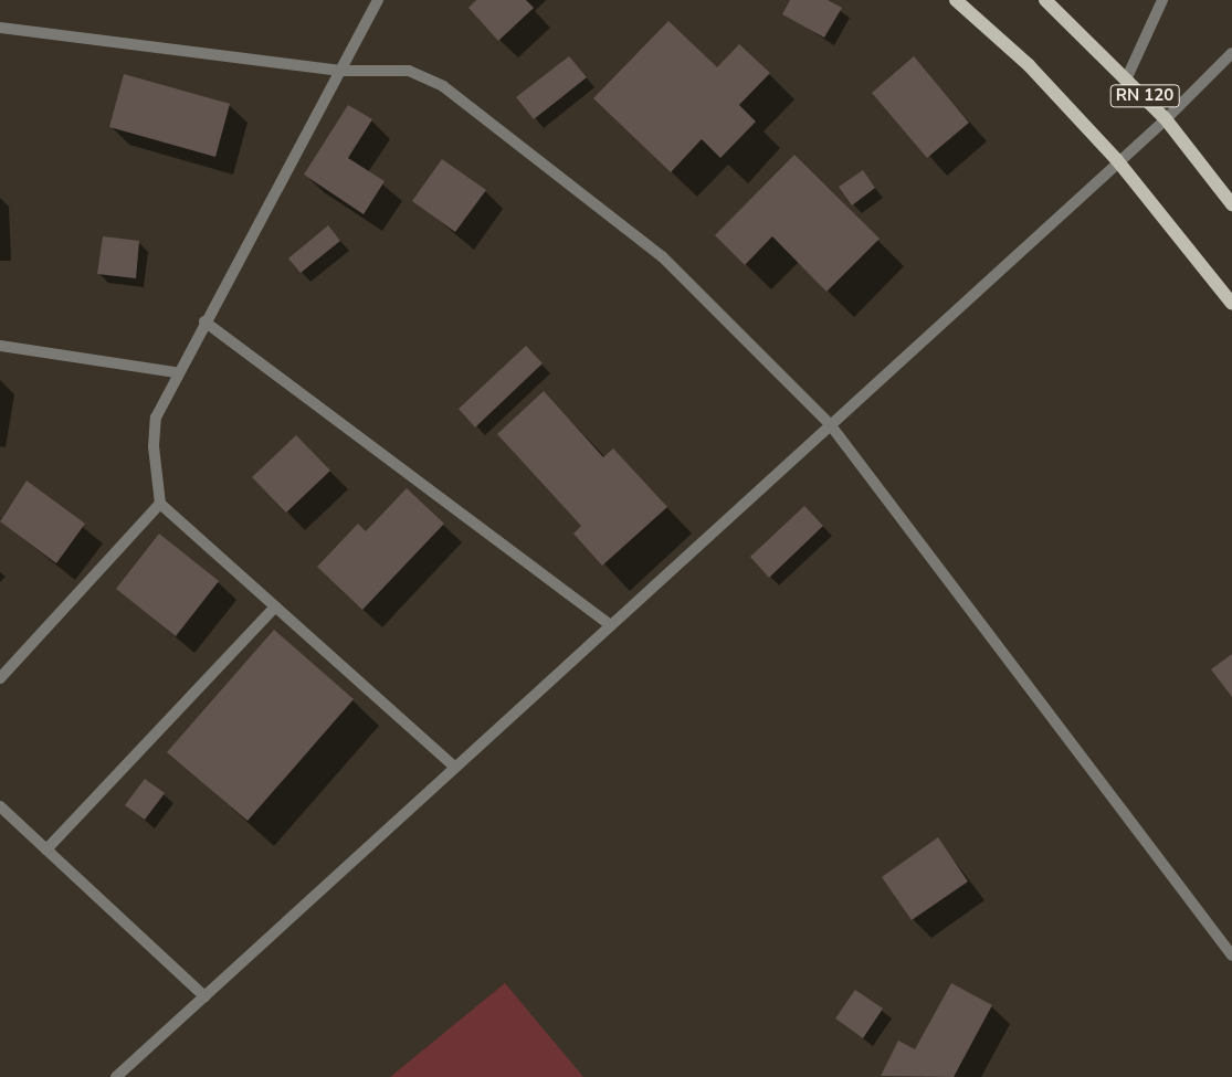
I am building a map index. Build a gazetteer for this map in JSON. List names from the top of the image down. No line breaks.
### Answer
{"streets":{"main road":["RN 120"]}}
